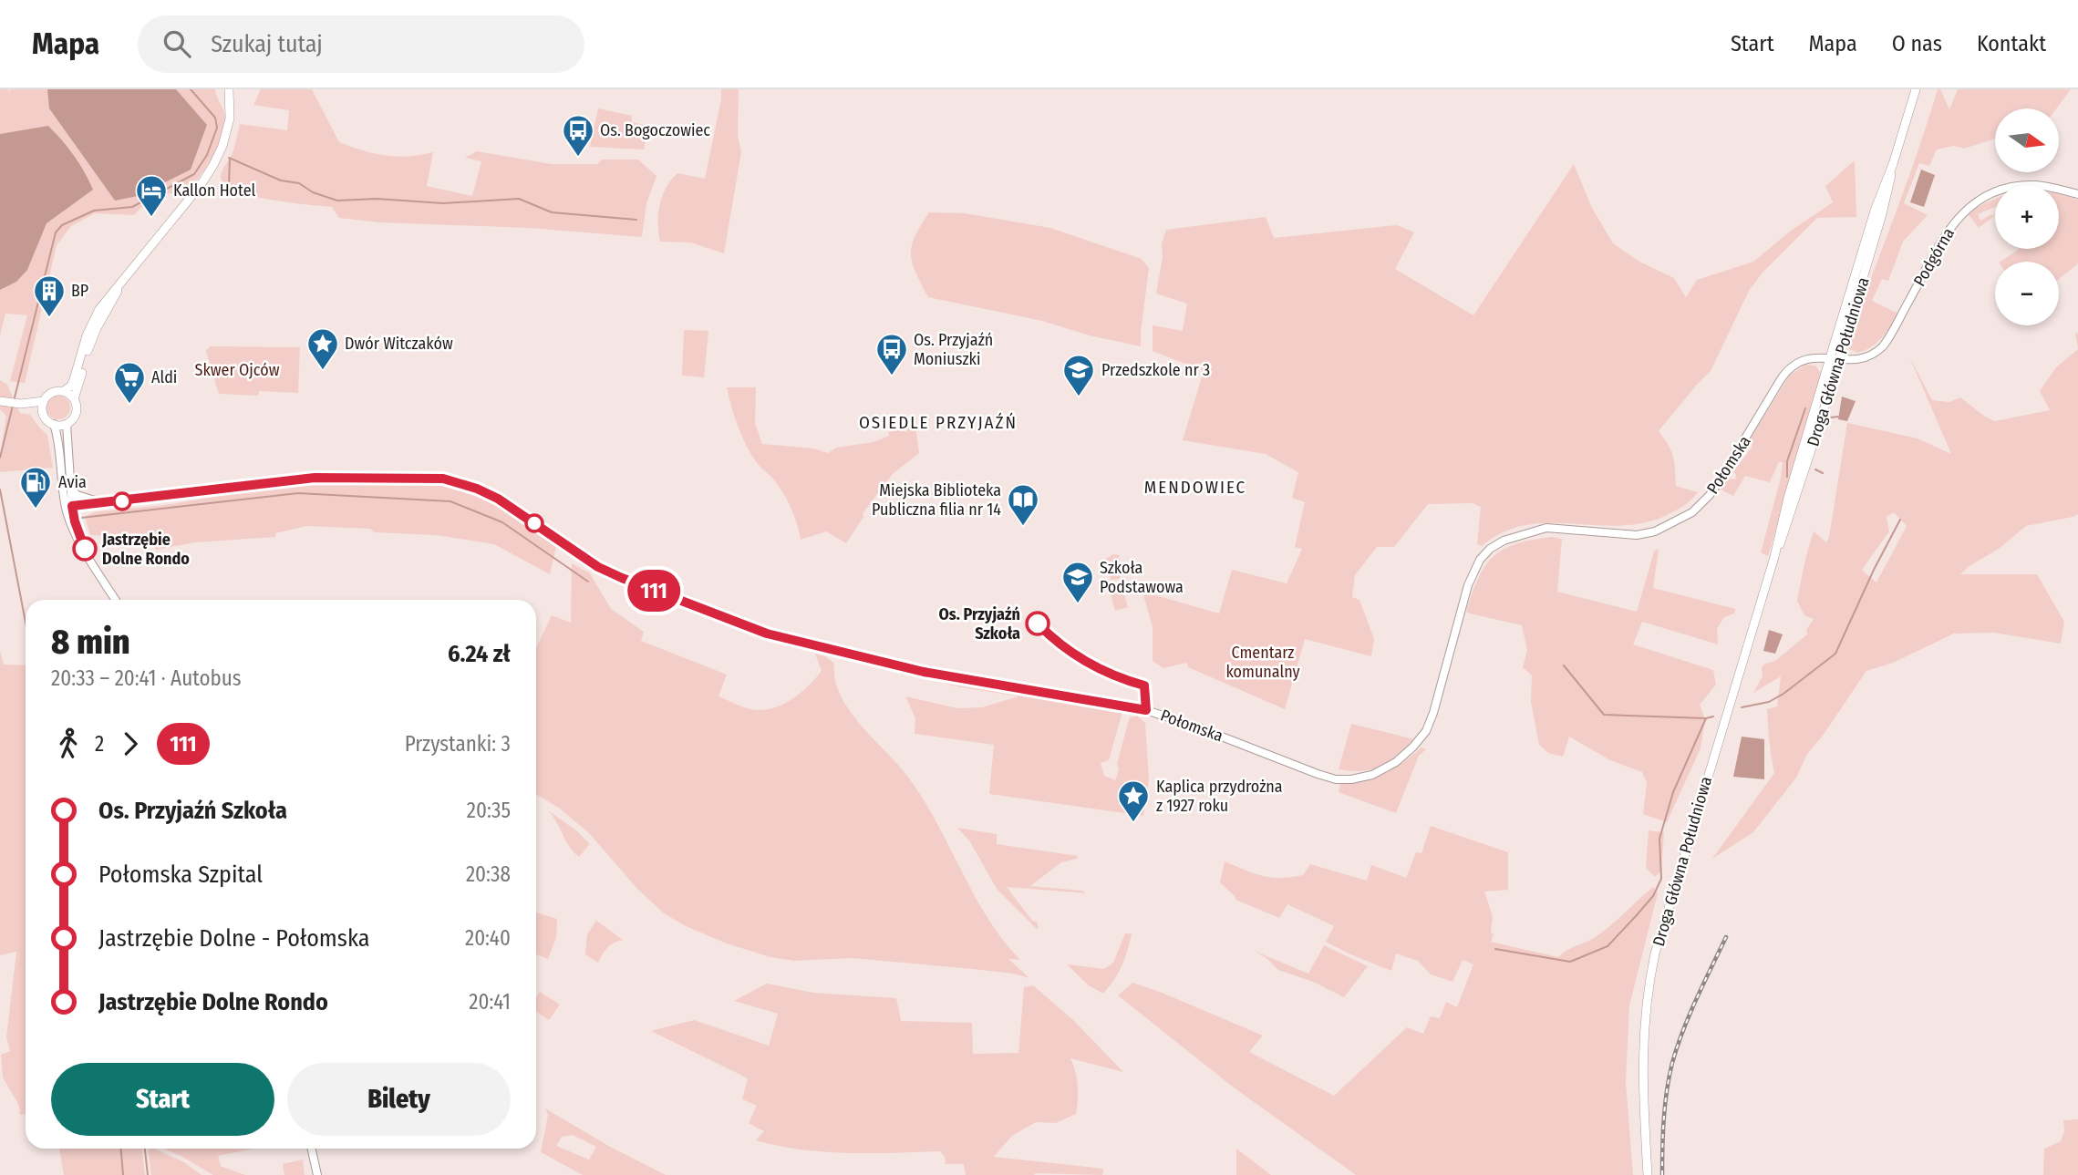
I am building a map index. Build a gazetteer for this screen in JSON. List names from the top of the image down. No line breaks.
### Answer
{"streets":{"main road":["Droga Główna Południowa"],"street":["Podgórna","Połomska"]},"crossings":[["Podgórna","Połomska"],["Droga Główna Południowa","Połomska"]],"districts":["OSIEDLE PRZYJAŹŃ","MENDOWIEC"],"parks":["Skwer Ojców","Cmentarz komunalny"],"places":{"bus stop":["Os. Bogoczowiec","Os. Przyjaźń Moniuszki"],"hotel":["Kallon Hotel"],"building":["BP"],"place":["Dwór Witczaków","Kaplica przydrożna z 1927 roku"],"school or university":["Przedszkole nr 3","Szkoła Podstawowa"],"supermarket":["Aldi"],"fuel station":["Avia"],"library":["Miejska Biblioteka Publiczna filia nr 14"],"other":["Jastrzębie Dolne Rondo","Os. Przyjaźń Szkoła"]},"lines":["bus line 111"],"north":"right","page":{"header":"Mapa","search":"Szukaj tutaj","nav":["Start","Mapa","O nas","Kontakt"],"on_map":"111","map_buttons":["+","−"],"heading":["8 min","20:33 – 20:41 · Autobus","6.24 zł"],"legs":["2","111","Przystanki: 3"],"list":[{"name":"Os. Przyjaźń Szkoła","value":"20:35"},{"name":"Połomska Szpital","value":"20:38"},{"name":"Jastrzębie Dolne - Połomska","value":"20:40"},{"name":"Jastrzębie Dolne Rondo","value":"20:41"}],"buttons":["Start","Bilety"]}}
